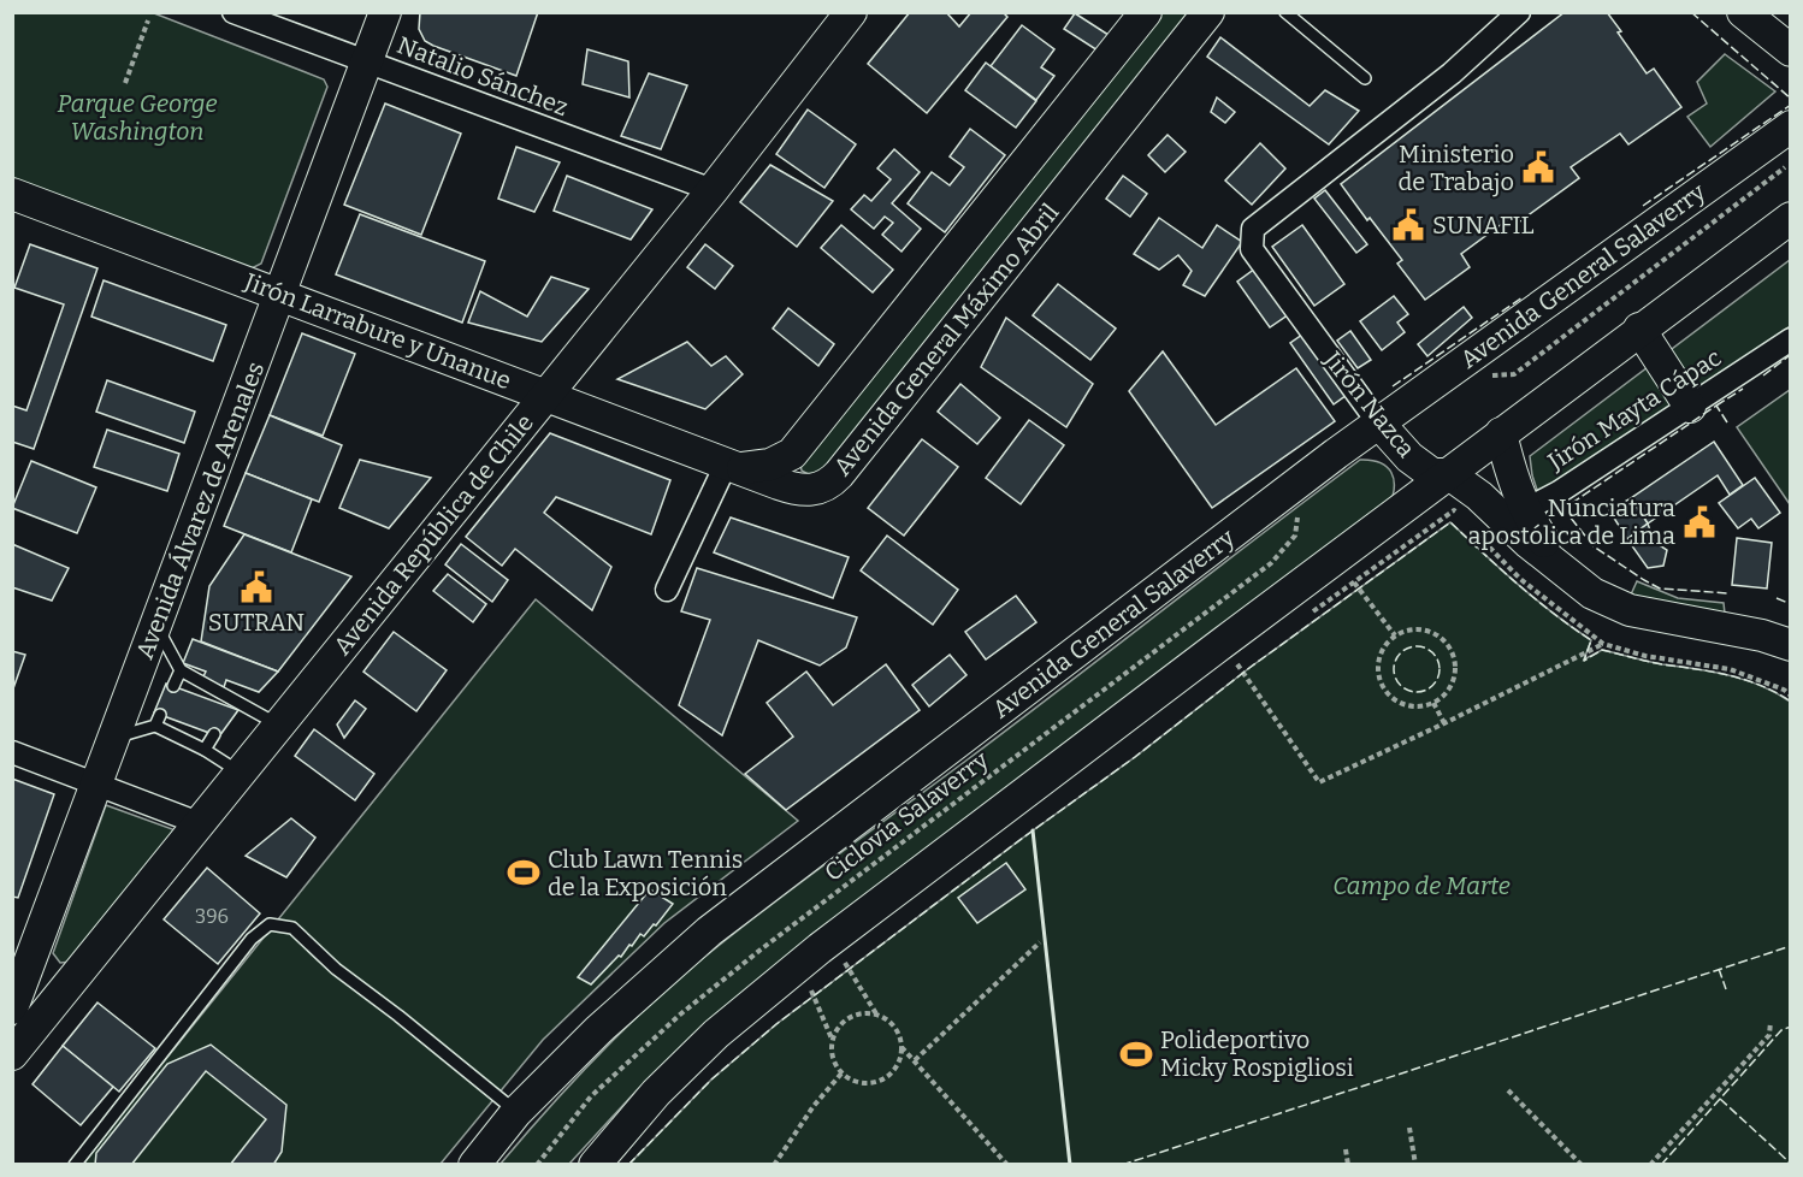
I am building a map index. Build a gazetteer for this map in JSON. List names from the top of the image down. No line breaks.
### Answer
{"streets":{"main road":["Avenida General Salaverry","Jirón Larrabure y Unanue","Avenida General Máximo Abril","Jirón Nazca","Avenida Álvarez de Arenales","Avenida República de Chile"],"street":["Natalio Sánchez","Jirón Mayta Cápac"],"path":["Ciclovía Salaverry"]},"crossings":[["Natalio Sánchez","Avenida Álvarez de Arenales"],["Natalio Sánchez","Avenida República de Chile"],["Avenida General Salaverry","Jirón Nazca"],["Jirón Larrabure y Unanue","Avenida General Máximo Abril"],["Jirón Larrabure y Unanue","Avenida Álvarez de Arenales"],["Jirón Larrabure y Unanue","Avenida República de Chile"],["Jirón Nazca","Jirón Mayta Cápac"]],"parks":["Parque George Washington","Campo de Marte"],"places":{"public building":["Ministerio de Trabajo","SUNAFIL","Nunciatura apostólica de Lima","SUTRAN"],"sports":["Club Lawn Tennis de la Exposición","Polideportivo Micky Rospigliosi"]},"house_numbers":["396"]}
